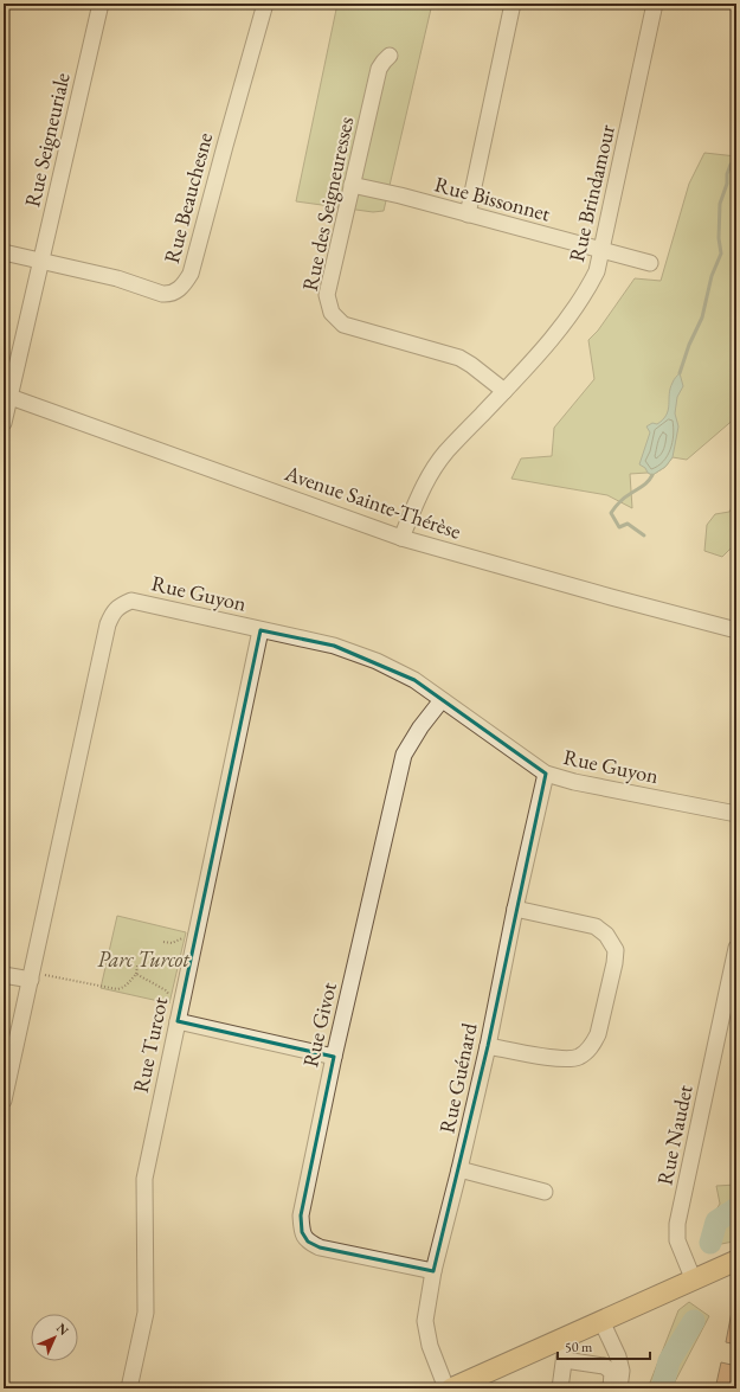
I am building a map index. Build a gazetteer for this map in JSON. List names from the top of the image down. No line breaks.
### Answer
{"streets":{"street":["Rue Seigneuriale","Rue Brindamour","Rue Beauchesne","Rue Bissonnet","Rue des Seigneuresses","Avenue Sainte-Thérèse","Rue Guyon","Rue Givot","Rue Turcot","Rue Guénard","Rue Naudet"]},"crossings":[["Rue Seigneuriale","Rue Beauchesne"],["Rue Seigneuriale","Avenue Sainte-Thérèse"],["Rue Brindamour","Rue Bissonnet"],["Rue Brindamour","Rue des Seigneuresses"],["Rue Brindamour","Avenue Sainte-Thérèse"],["Rue Bissonnet","Rue des Seigneuresses"],["Rue Guyon","Rue Givot"],["Rue Guyon","Rue Turcot"],["Rue Guyon","Rue Guénard"],["Rue Givot","Rue Guénard"]],"parks":["Parc Turcot"],"scale_bar":"50 m","north":"top right"}
